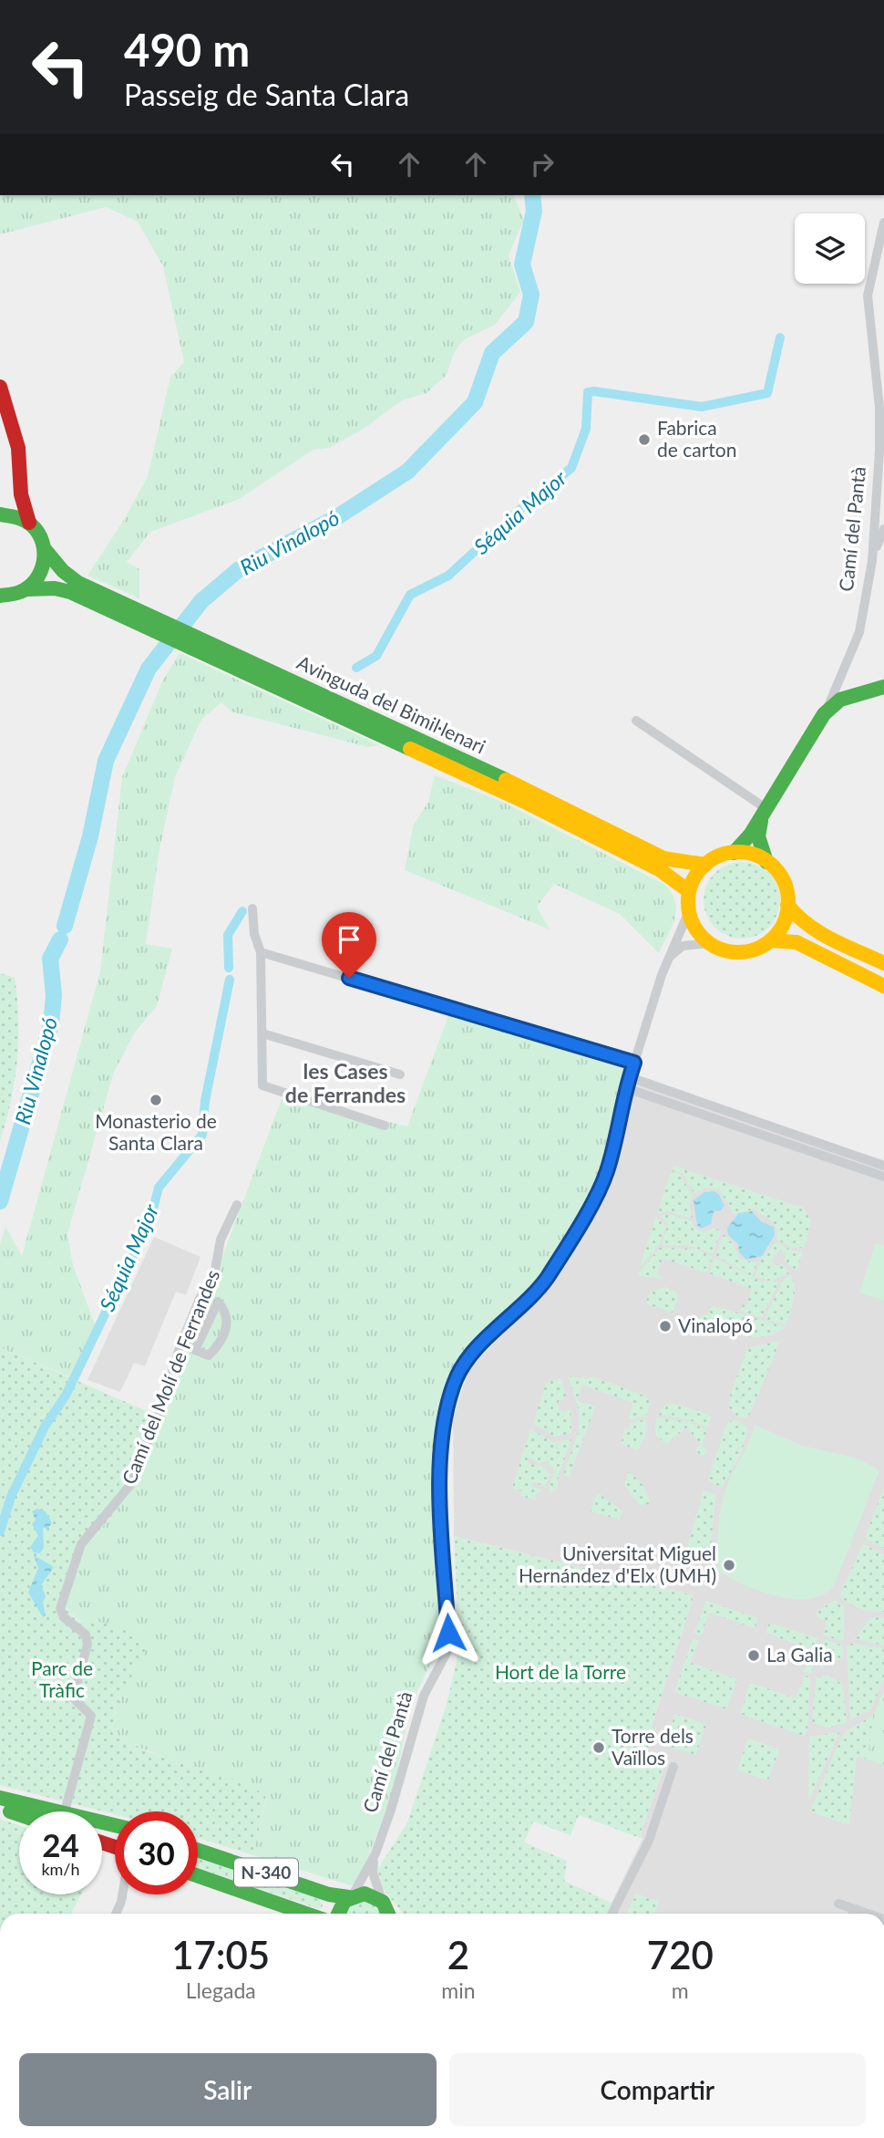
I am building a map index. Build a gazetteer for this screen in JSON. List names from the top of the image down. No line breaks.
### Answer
{"streets":{"main road":["Camí del Pantà","Avinguda del Bimil·lenari","N-340"],"street":["Camí del Molí de Ferrandes"]},"crossings":[["Camí del Pantà","Avinguda del Bimil·lenari"],["Camí del Pantà","N-340"]],"districts":["les Cases de Ferrandes"],"water":["Séquia Major","Riu Vinalopó"],"parks":["Parc de Tràfic","Hort de la Torre"],"places":["Fabrica de carton","Monasterio de Santa Clara","Vinalopó","Universitat Miguel Hernández d'Elx (UMH)","La Galia","Torre dels Vaïllos"],"page":{"turn":["490 m","Passeig de Santa Clara"],"speed":"24 km/h","limit":"30","eta":["17:05","Llegada","2","min","720","m"],"buttons":["Salir","Compartir"]}}
